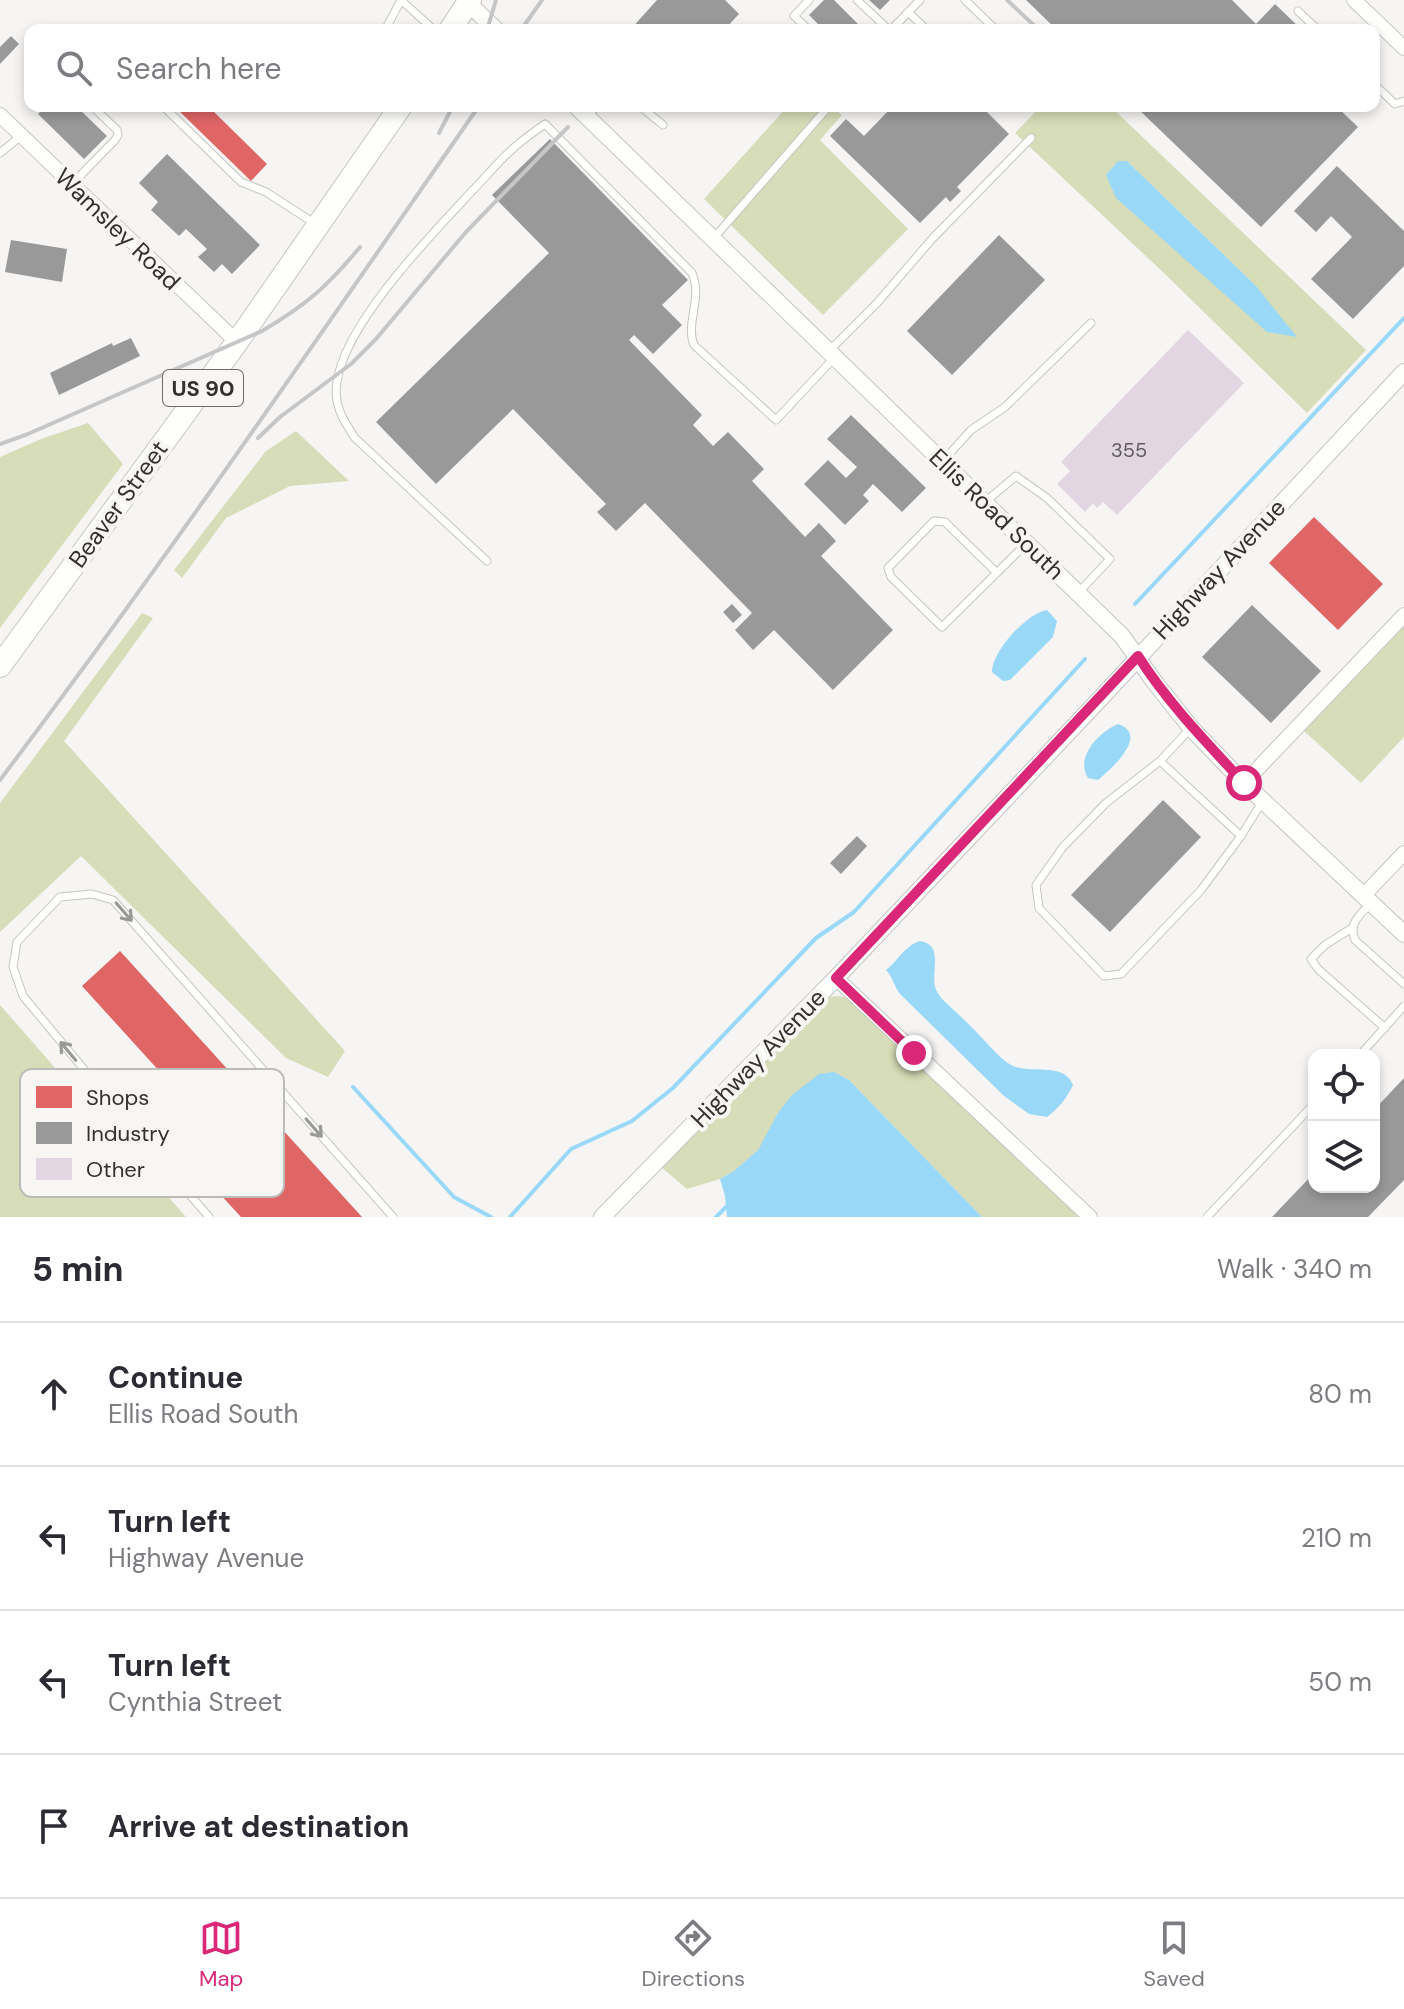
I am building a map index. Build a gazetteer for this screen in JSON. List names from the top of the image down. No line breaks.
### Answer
{"streets":{"main road":["US 90","Beaver Street"],"street":["Wamsley Road","Ellis Road South","Highway Avenue"]},"crossings":[["Wamsley Road","Beaver Street"],["Ellis Road South","Highway Avenue"]],"house_numbers":["355"],"legend":["Shops","Industry","Other"],"page":{"search":"Search here","heading":["5 min","Walk · 340 m"],"list":[["Continue","Ellis Road South","80 m"],["Turn left","Highway Avenue","210 m"],["Turn left","Cynthia Street","50 m"],"Arrive at destination"],"nav":["Map","Directions","Saved"]}}
